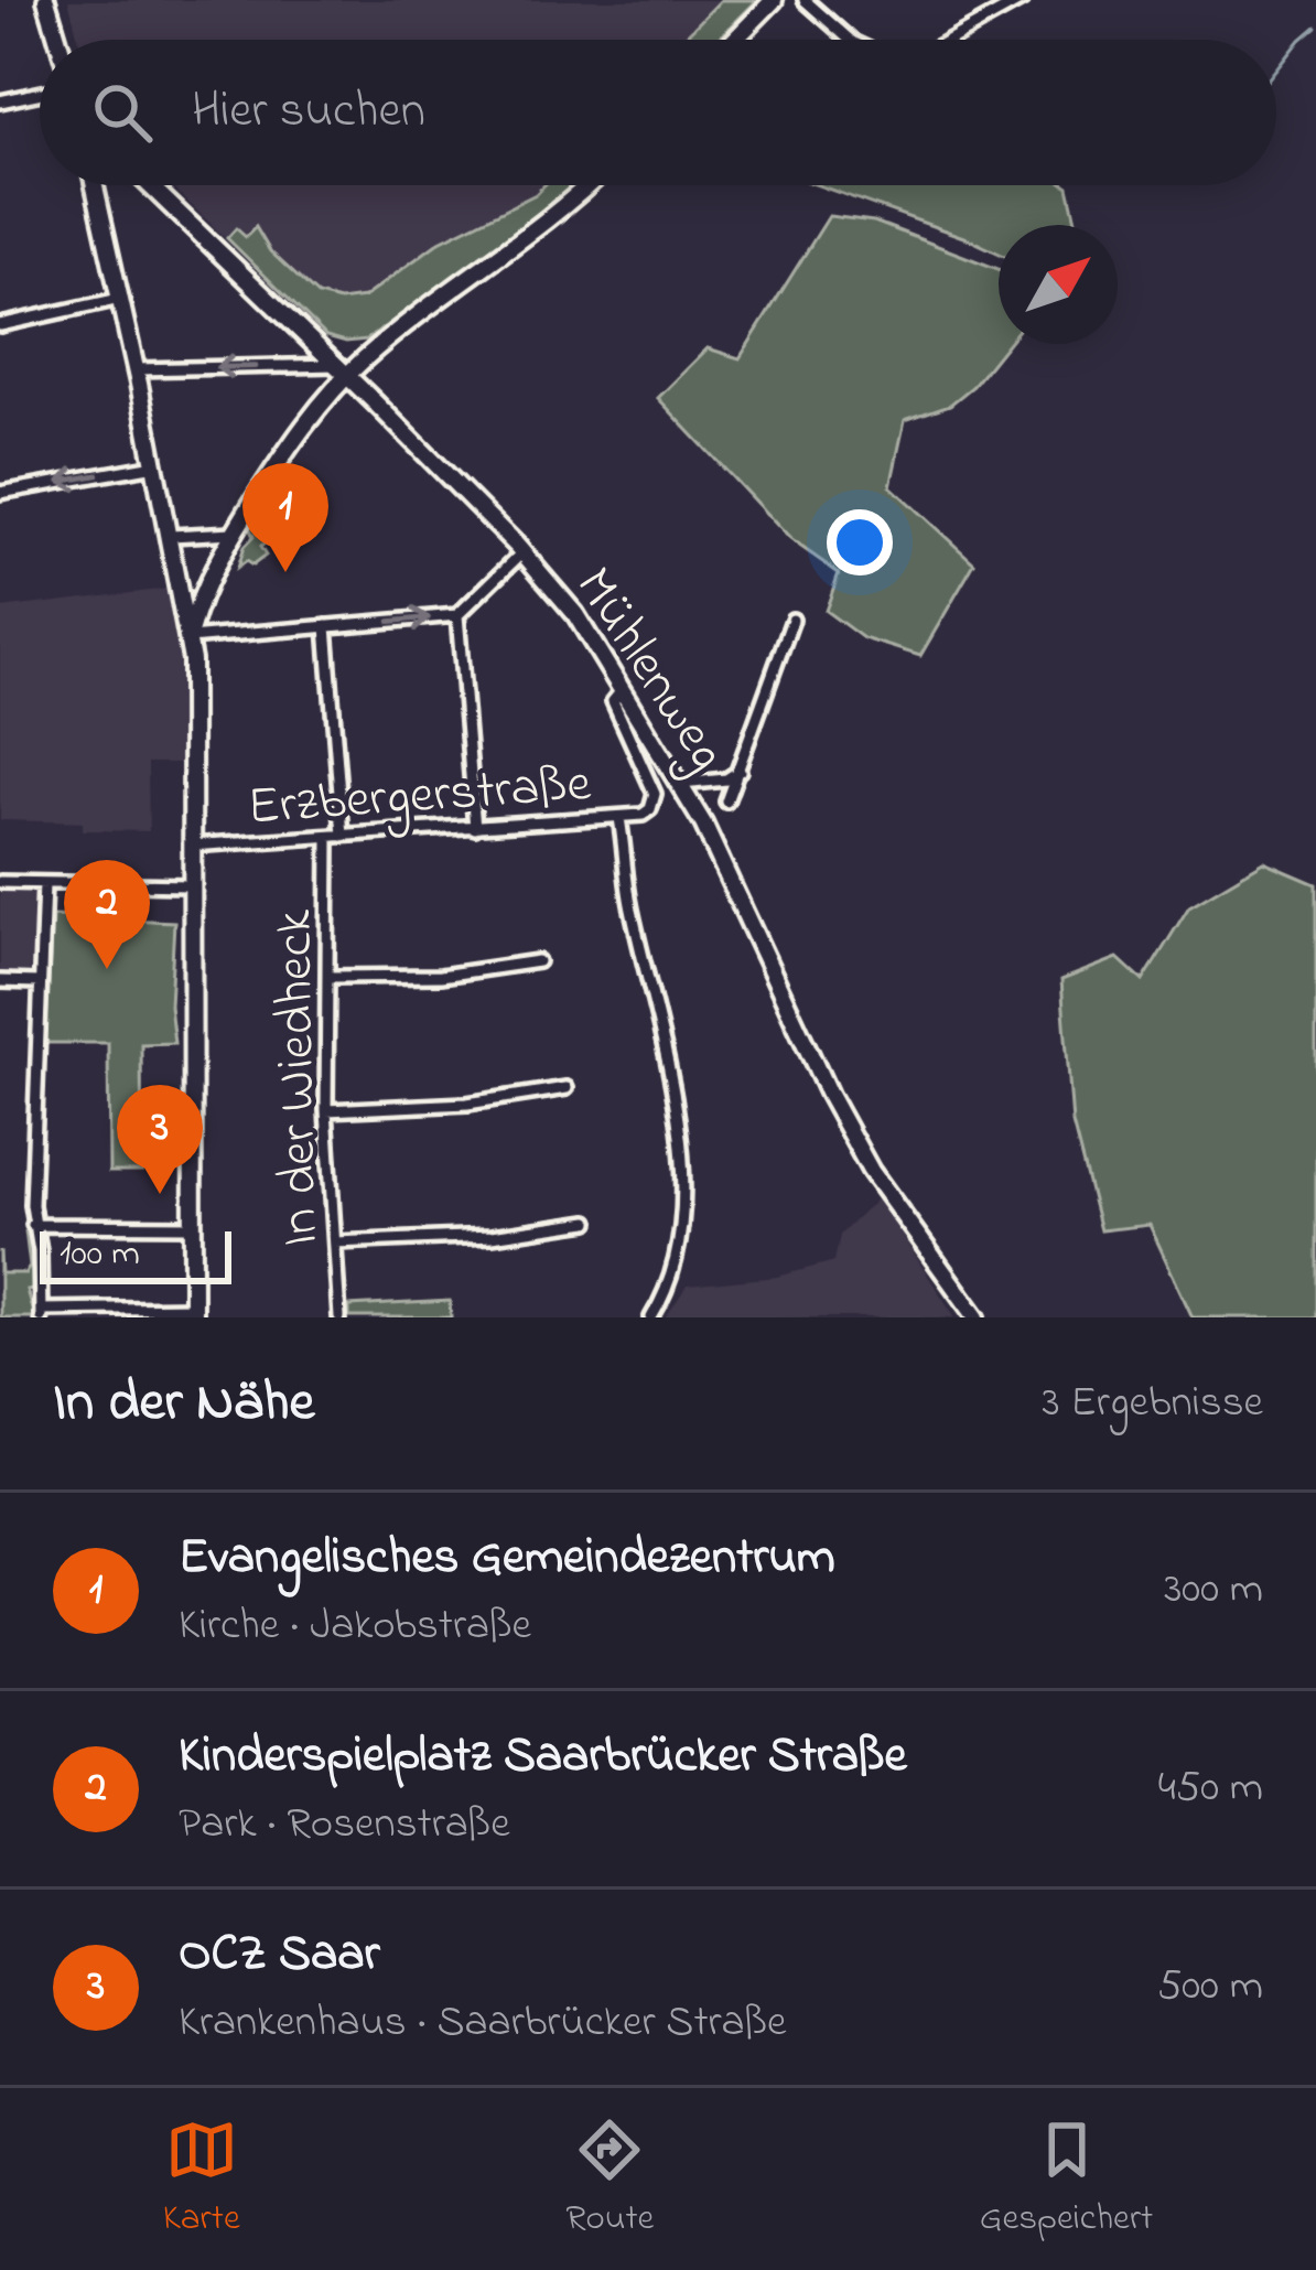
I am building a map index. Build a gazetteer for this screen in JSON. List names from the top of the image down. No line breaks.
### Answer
{"streets":{"main road":["Mühlenweg"],"street":["Erzbergerstraße","In der Wiedheck"]},"crossings":[["Mühlenweg","Erzbergerstraße"],["Erzbergerstraße","In der Wiedheck"]],"scale_bar":"100 m","north":"top right","page":{"search":"Hier suchen","pins":["1","2","3"],"scale":"100 m","heading":["In der Nähe","3 Ergebnisse"],"list":[{"mark":"1","name":"Evangelisches Gemeindezentrum","note":"Kirche · Jakobstraße","value":"300 m"},{"mark":"2","name":"Kinderspielplatz Saarbrücker Straße","note":"Park · Rosenstraße","value":"450 m"},{"mark":"3","name":"OCZ Saar","note":"Krankenhaus · Saarbrücker Straße","value":"500 m"}],"nav":["Karte","Route","Gespeichert"]}}
